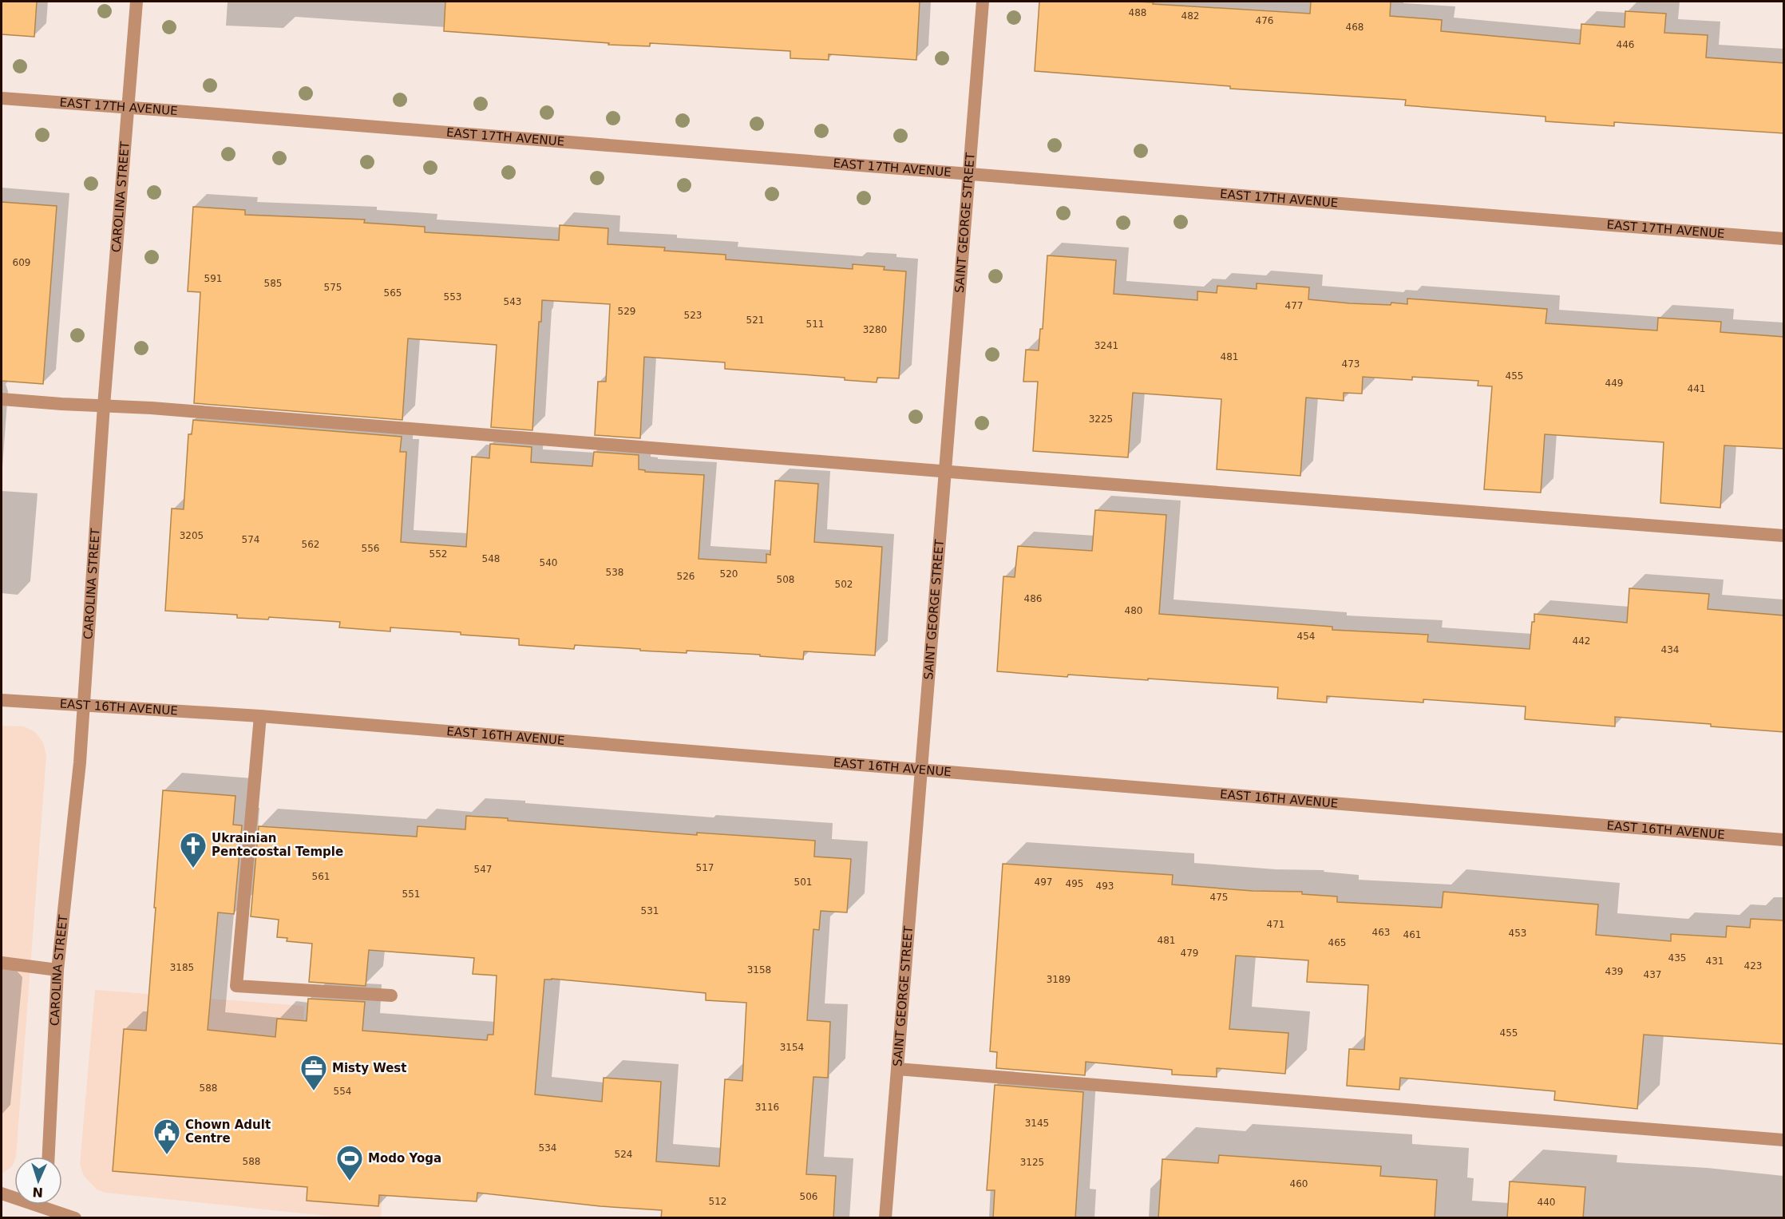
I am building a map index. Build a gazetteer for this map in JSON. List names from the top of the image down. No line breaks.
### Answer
{"streets":{"street":["EAST 17TH AVENUE","CAROLINA STREET","SAINT GEORGE STREET","EAST 16TH AVENUE"]},"crossings":[["EAST 17TH AVENUE","CAROLINA STREET"],["EAST 17TH AVENUE","SAINT GEORGE STREET"],["CAROLINA STREET","EAST 16TH AVENUE"],["SAINT GEORGE STREET","EAST 16TH AVENUE"]],"places":{"church":["Ukrainian Pentecostal Temple"],"office":["Misty West"],"public building":["Chown Adult Centre"],"sports":["Modo Yoga"]},"house_numbers":["488","482","476","468","446","609","591","585","575","565","553","543","477","529","523","521","511","3280","3241","481","473","455","449","441","3225","3205","574","562","556","552","548","540","538","520","526","508","502","486","480","454","442","434","517","547","561","501","497","495","493","551","475","531","471","463","453","461","481","465","479","435","431","423","3185","3158","439","437","3189","455","3154","588","554","3116","3145","534","524","588","3125","460","506","512","440"],"north":"bottom"}
